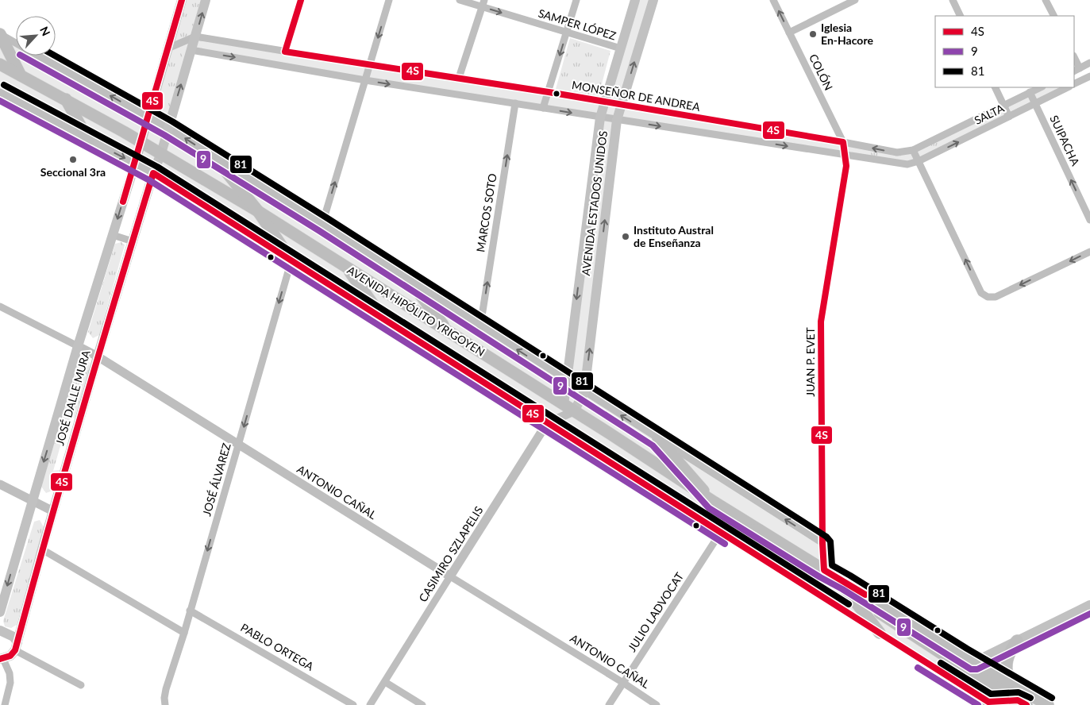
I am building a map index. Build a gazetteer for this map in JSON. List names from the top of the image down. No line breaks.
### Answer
{"streets":{"highway":["AVENIDA HIPÓLITO YRIGOYEN"],"main road":["AVENIDA ESTADOS UNIDOS","JOSÉ DALLE MURA"],"street":["SAMPER LÓPEZ","COLÓN","MONSEÑOR DE ANDREA","SALTA","SUIPACHA","MARCOS SOTO","JUAN P. EVET","JOSÉ ÁLVAREZ","ANTONIO CAÑAL","CASIMIRO SZLAPELIS","JULIO LADVOCAT","PABLO ORTEGA"]},"crossings":[["SAMPER LÓPEZ","AVENIDA ESTADOS UNIDOS"],["COLÓN","MONSEÑOR DE ANDREA"],["COLÓN","JUAN P. EVET"],["MONSEÑOR DE ANDREA","SALTA"],["MONSEÑOR DE ANDREA","AVENIDA ESTADOS UNIDOS"],["MONSEÑOR DE ANDREA","JOSÉ DALLE MURA"],["SALTA","SUIPACHA"],["AVENIDA ESTADOS UNIDOS","AVENIDA HIPÓLITO YRIGOYEN"],["AVENIDA ESTADOS UNIDOS","CASIMIRO SZLAPELIS"],["AVENIDA HIPÓLITO YRIGOYEN","JUAN P. EVET"],["AVENIDA HIPÓLITO YRIGOYEN","JOSÉ DALLE MURA"],["AVENIDA HIPÓLITO YRIGOYEN","CASIMIRO SZLAPELIS"],["JOSÉ DALLE MURA","ANTONIO CAÑAL"],["JOSÉ ÁLVAREZ","ANTONIO CAÑAL"],["JOSÉ ÁLVAREZ","PABLO ORTEGA"],["ANTONIO CAÑAL","CASIMIRO SZLAPELIS"],["ANTONIO CAÑAL","JULIO LADVOCAT"]],"one_way":["SAMPER LÓPEZ","SUIPACHA","MARCOS SOTO","JOSÉ ÁLVAREZ"],"places":["Iglesia En-Hacore","Seccional 3ra","Instituto Austral de Enseñanza"],"lines":["transit line 4S","transit line 9","transit line 81"],"legend":["4S","9","81"],"north":"top right"}
